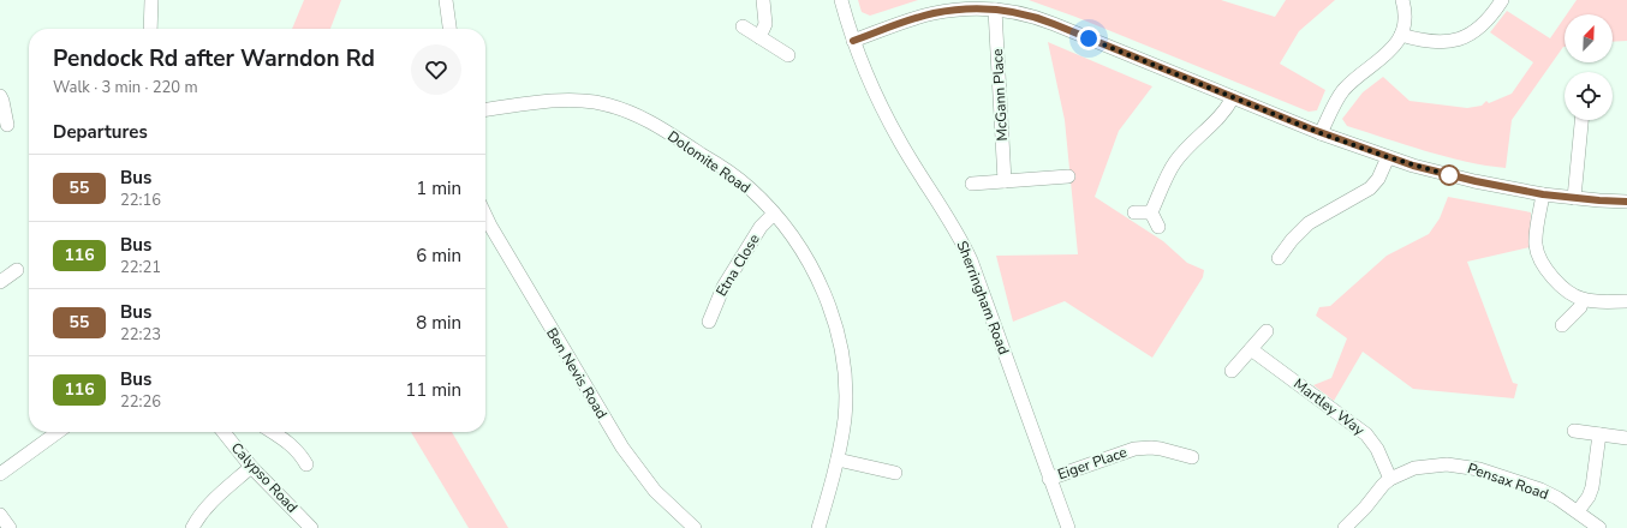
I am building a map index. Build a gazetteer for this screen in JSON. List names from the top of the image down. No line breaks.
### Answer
{"streets":{"street":["McGann Place","Dolomite Road","Etna Close","Sherringham Road","Ben Nevis Road","Martley Way","Eiger Place","Calypso Road","Pensax Road"]},"crossings":[["Dolomite Road","Etna Close"],["Sherringham Road","Eiger Place"],["Martley Way","Pensax Road"]],"lines":["bus line 55"],"north":"top right","page":{"heading":[["Pendock Rd after Warndon Rd","Walk · 3 min · 220 m"],"Departures"],"list":[{"mark":"55","name":"Bus","note":"22:16","value":"1 min"},{"mark":"116","name":"Bus","note":"22:21","value":"6 min"},{"mark":"55","name":"Bus","note":"22:23","value":"8 min"},{"mark":"116","name":"Bus","note":"22:26","value":"11 min"}]}}
